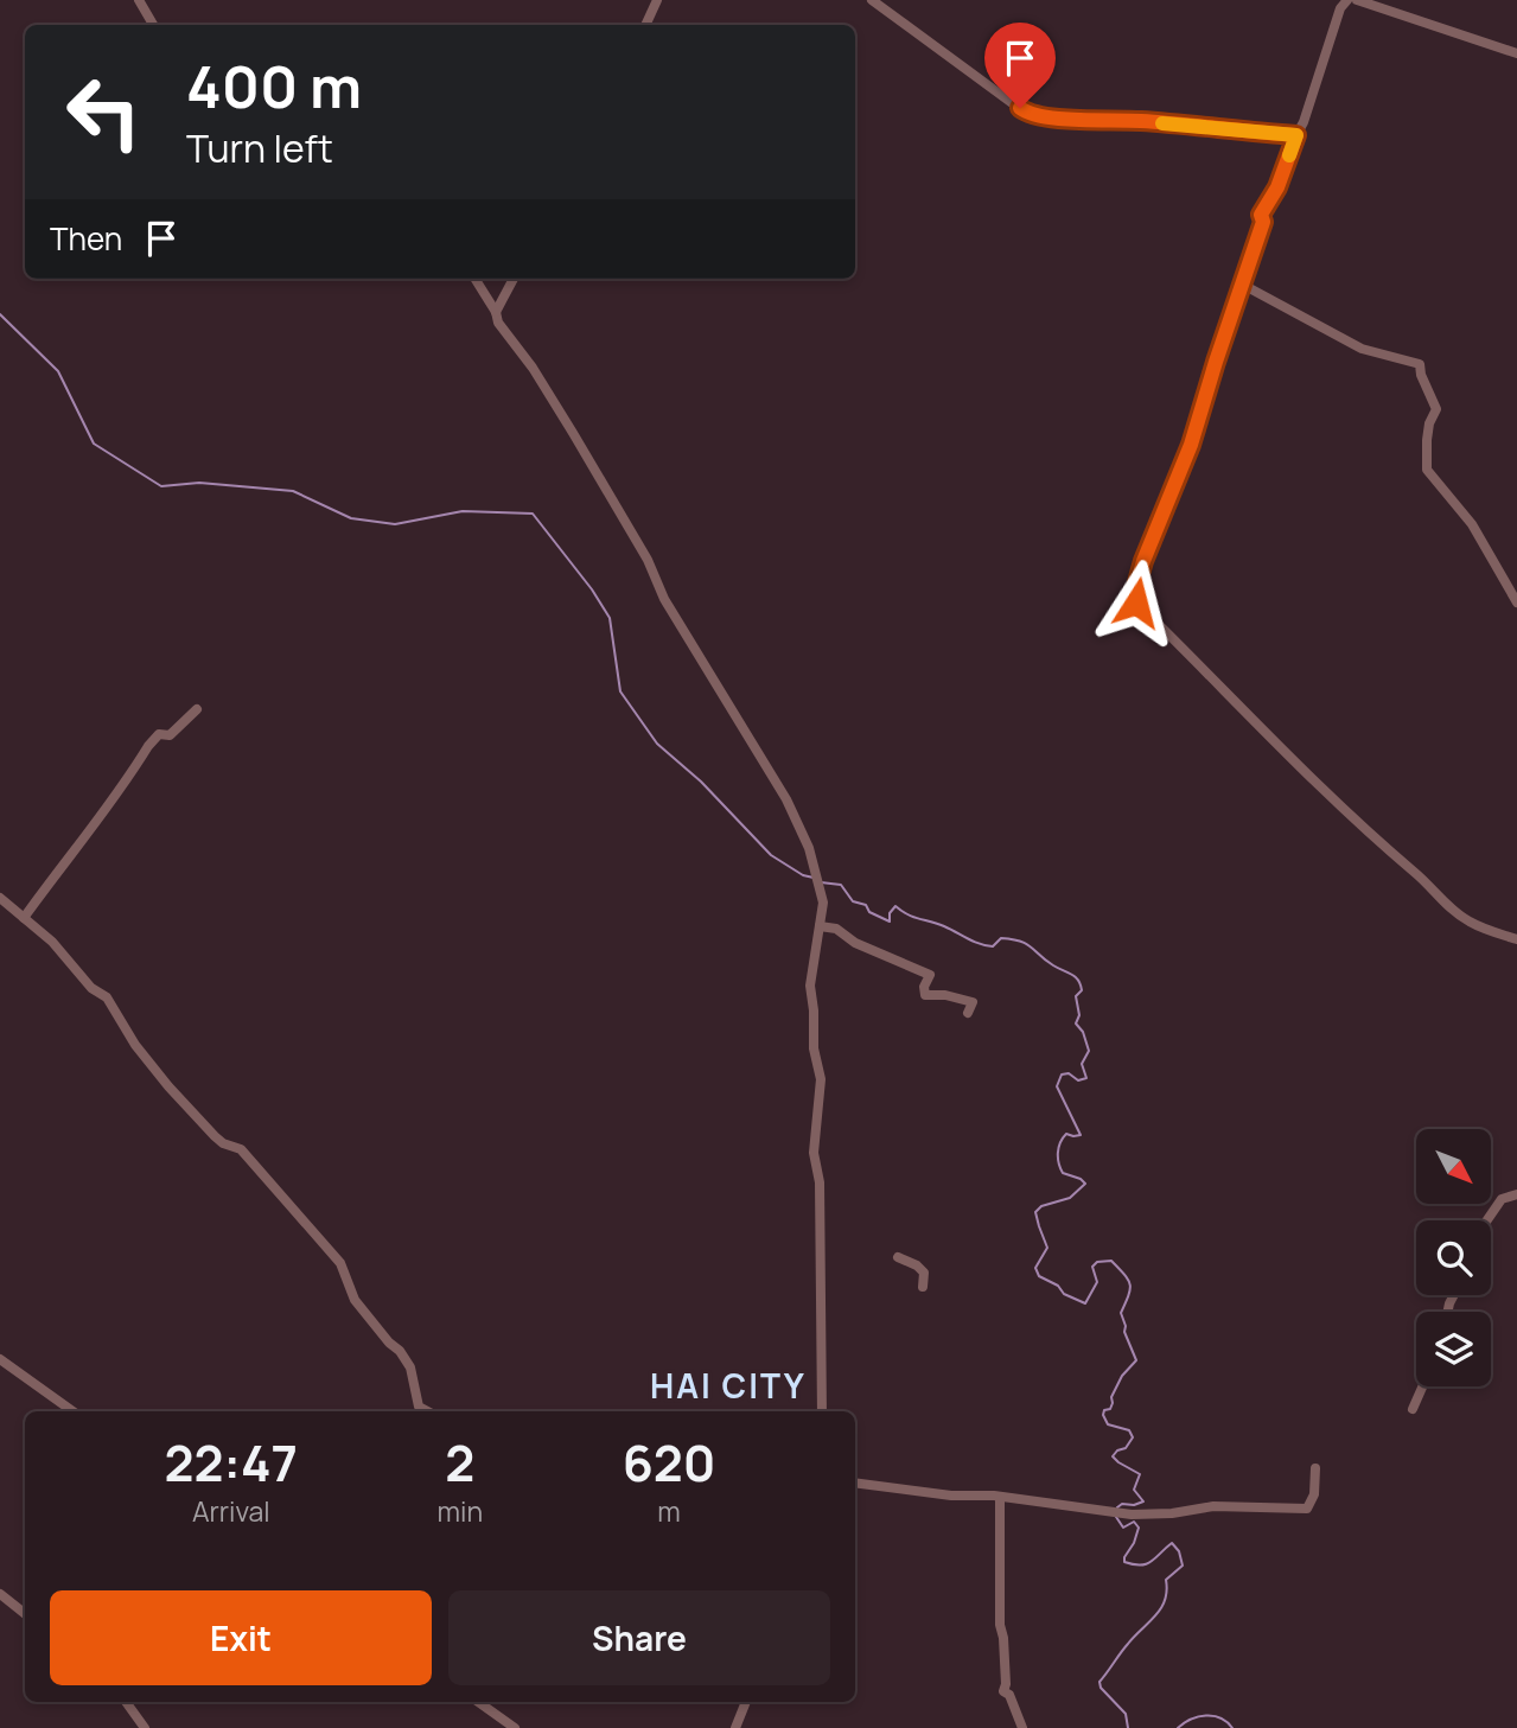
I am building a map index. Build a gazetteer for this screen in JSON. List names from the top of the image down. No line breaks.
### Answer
{"districts":["HAI CITY"],"north":"bottom right","page":{"turn":["400 m","Turn left"],"then":"Then","eta":["22:47","Arrival","2","min","620","m"],"buttons":["Exit","Share"]}}
